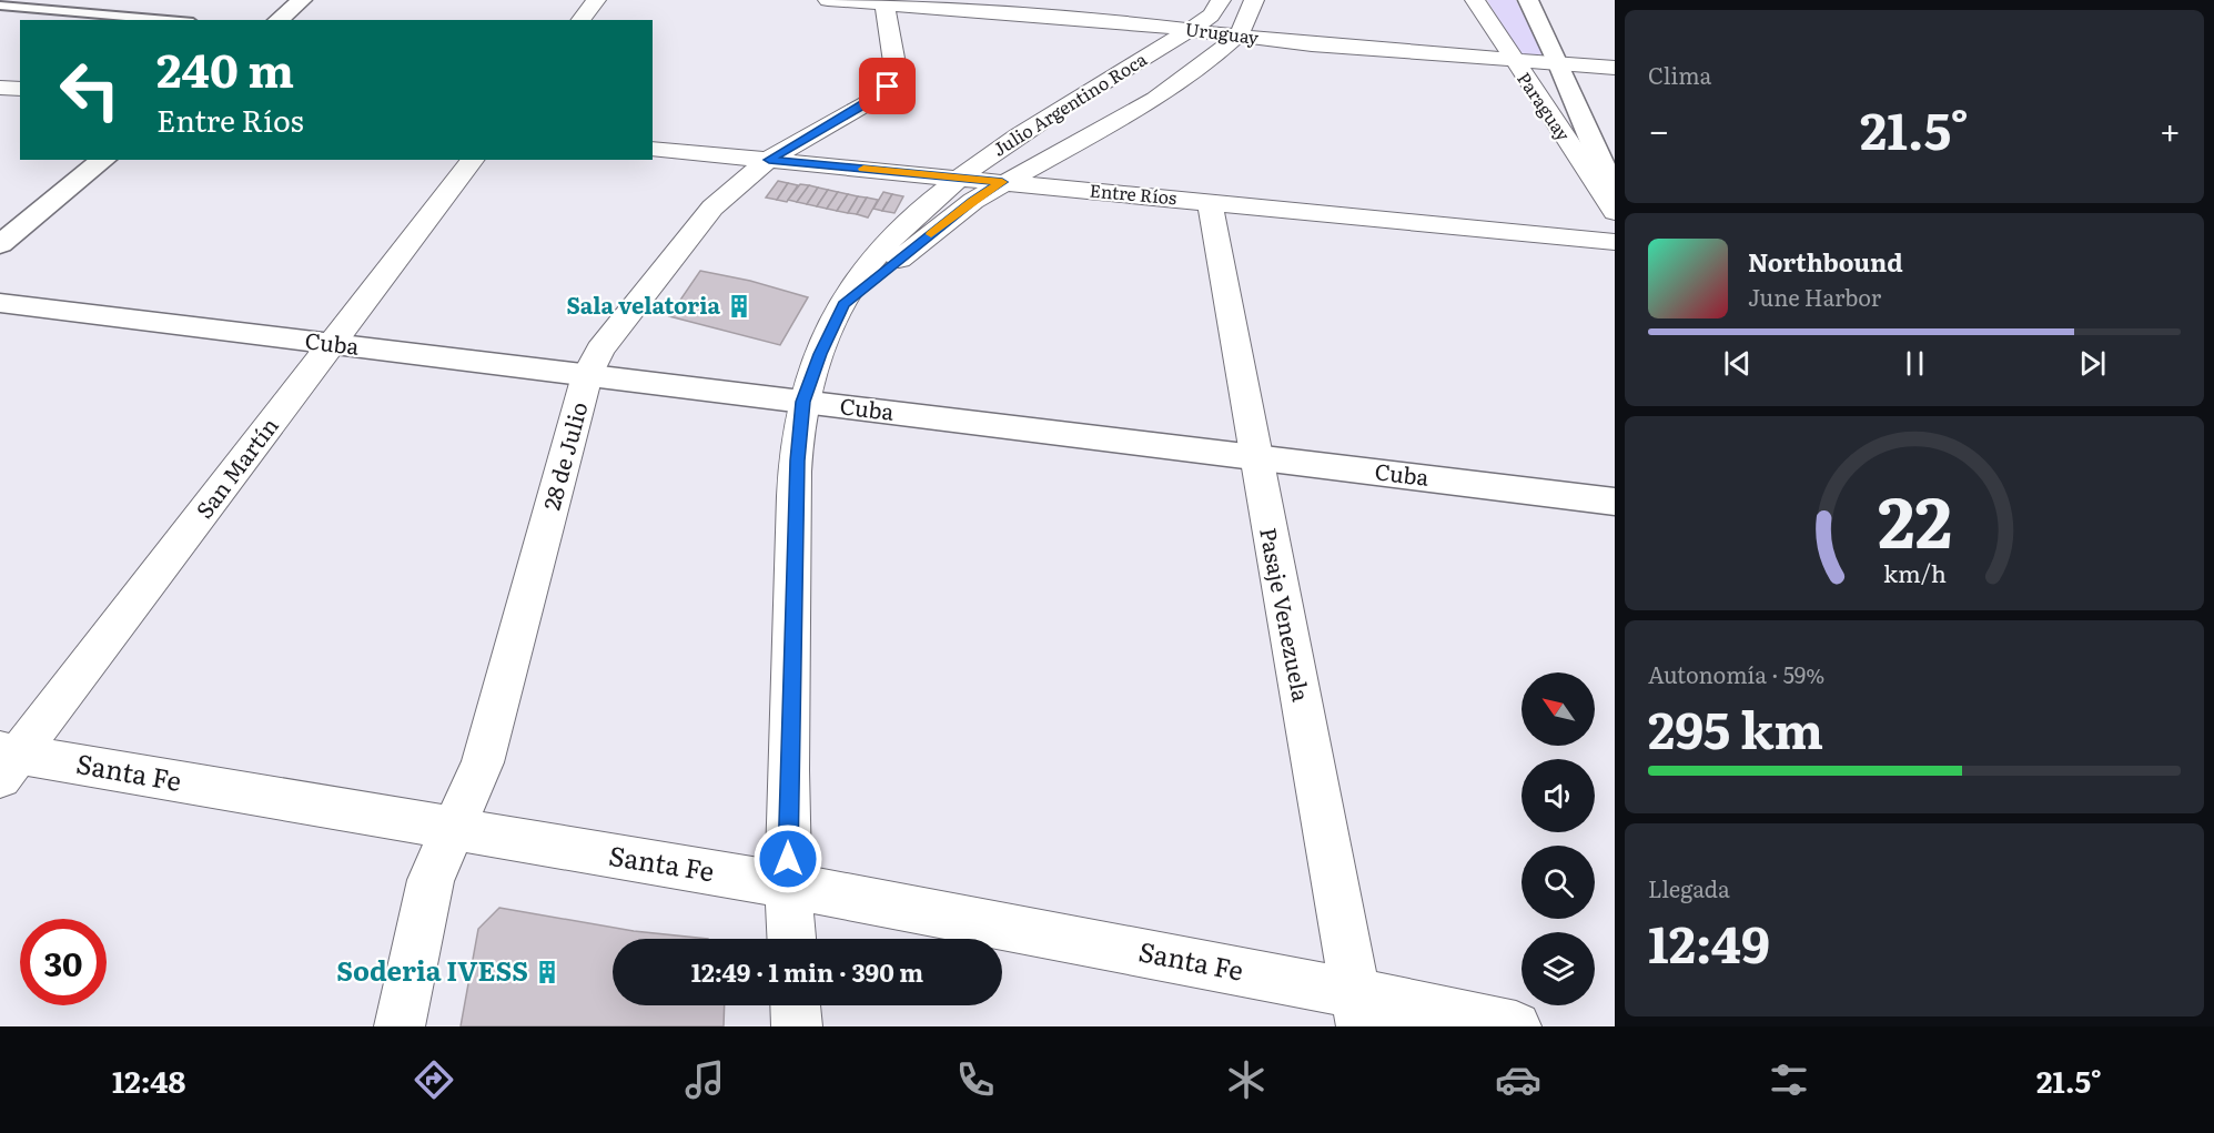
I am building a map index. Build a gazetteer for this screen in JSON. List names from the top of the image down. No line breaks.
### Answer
{"streets":{"street":["Uruguay","Julio Argentino Roca","Paraguay","Entre Ríos","Cuba","28 de Julio","San Martín","Pasaje Venezuela","Santa Fe"]},"crossings":[["Uruguay","Julio Argentino Roca"],["Uruguay","Paraguay"],["Uruguay","28 de Julio"],["Julio Argentino Roca","Entre Ríos"],["Julio Argentino Roca","Cuba"],["Julio Argentino Roca","Santa Fe"],["Entre Ríos","28 de Julio"],["Entre Ríos","Pasaje Venezuela"],["Cuba","28 de Julio"],["Cuba","San Martín"],["Cuba","Pasaje Venezuela"],["28 de Julio","Santa Fe"],["San Martín","Santa Fe"],["Pasaje Venezuela","Santa Fe"]],"places":{"building":["Sala velatoria","Soderia IVESS"]},"north":"top left","page":{"tile":["Clima",["Autonomía · 59%","295 km"],["Llegada","12:49"]],"turn":["240 m","Entre Ríos"],"heat":["−","21.5°","+"],"song":["Northbound","June Harbor"],"limit":"30","trip":"12:49 · 1 min · 390 m","tabs":["12:48","21.5°"],"gauge":["22","km/h"]}}
